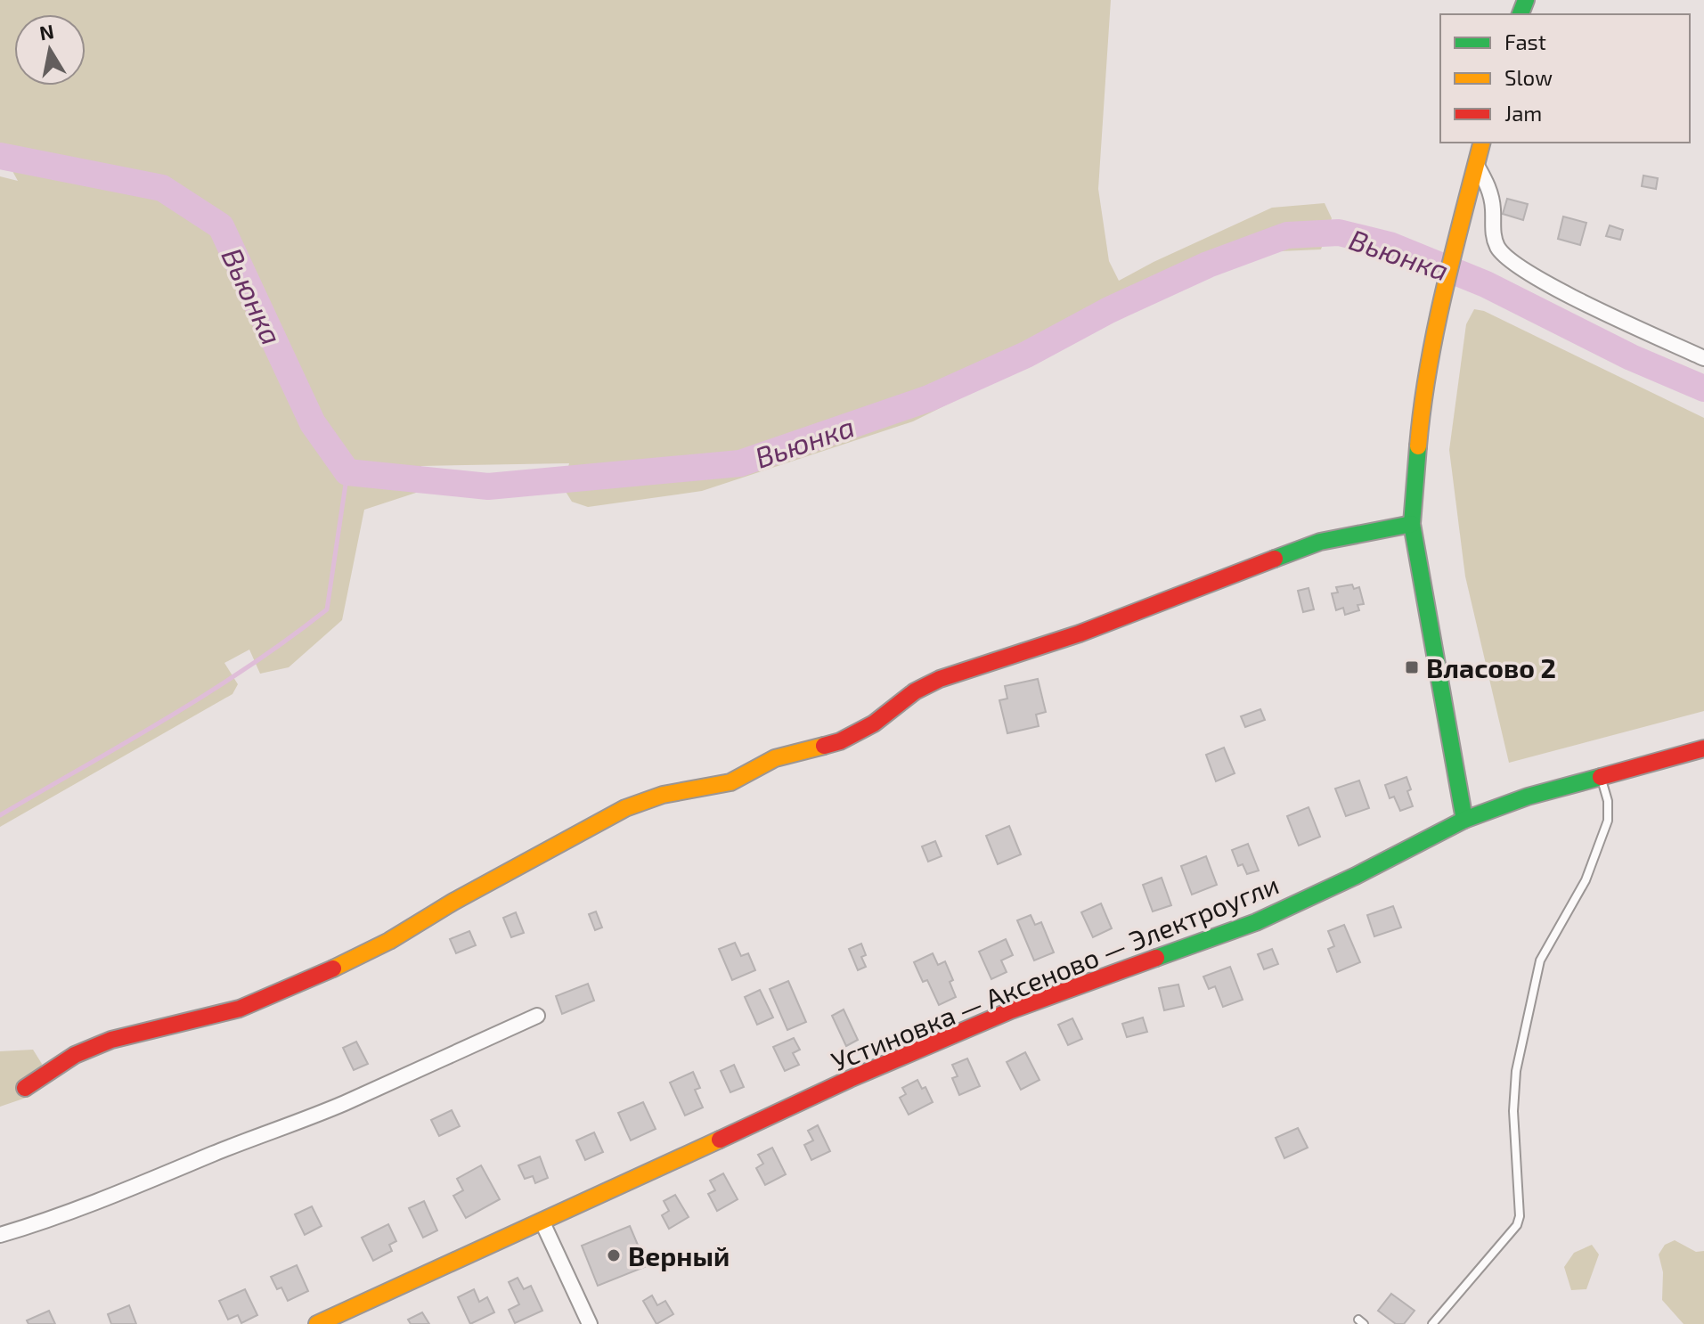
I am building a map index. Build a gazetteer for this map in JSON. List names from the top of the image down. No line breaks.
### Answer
{"streets":{"street":["Устиновка — Аксеново — Электроугли"]},"water":["Вьюнка"],"places":{"transit":["Власово 2"],"other":["Верный"]},"legend":["Fast","Slow","Jam"],"north":"top"}
